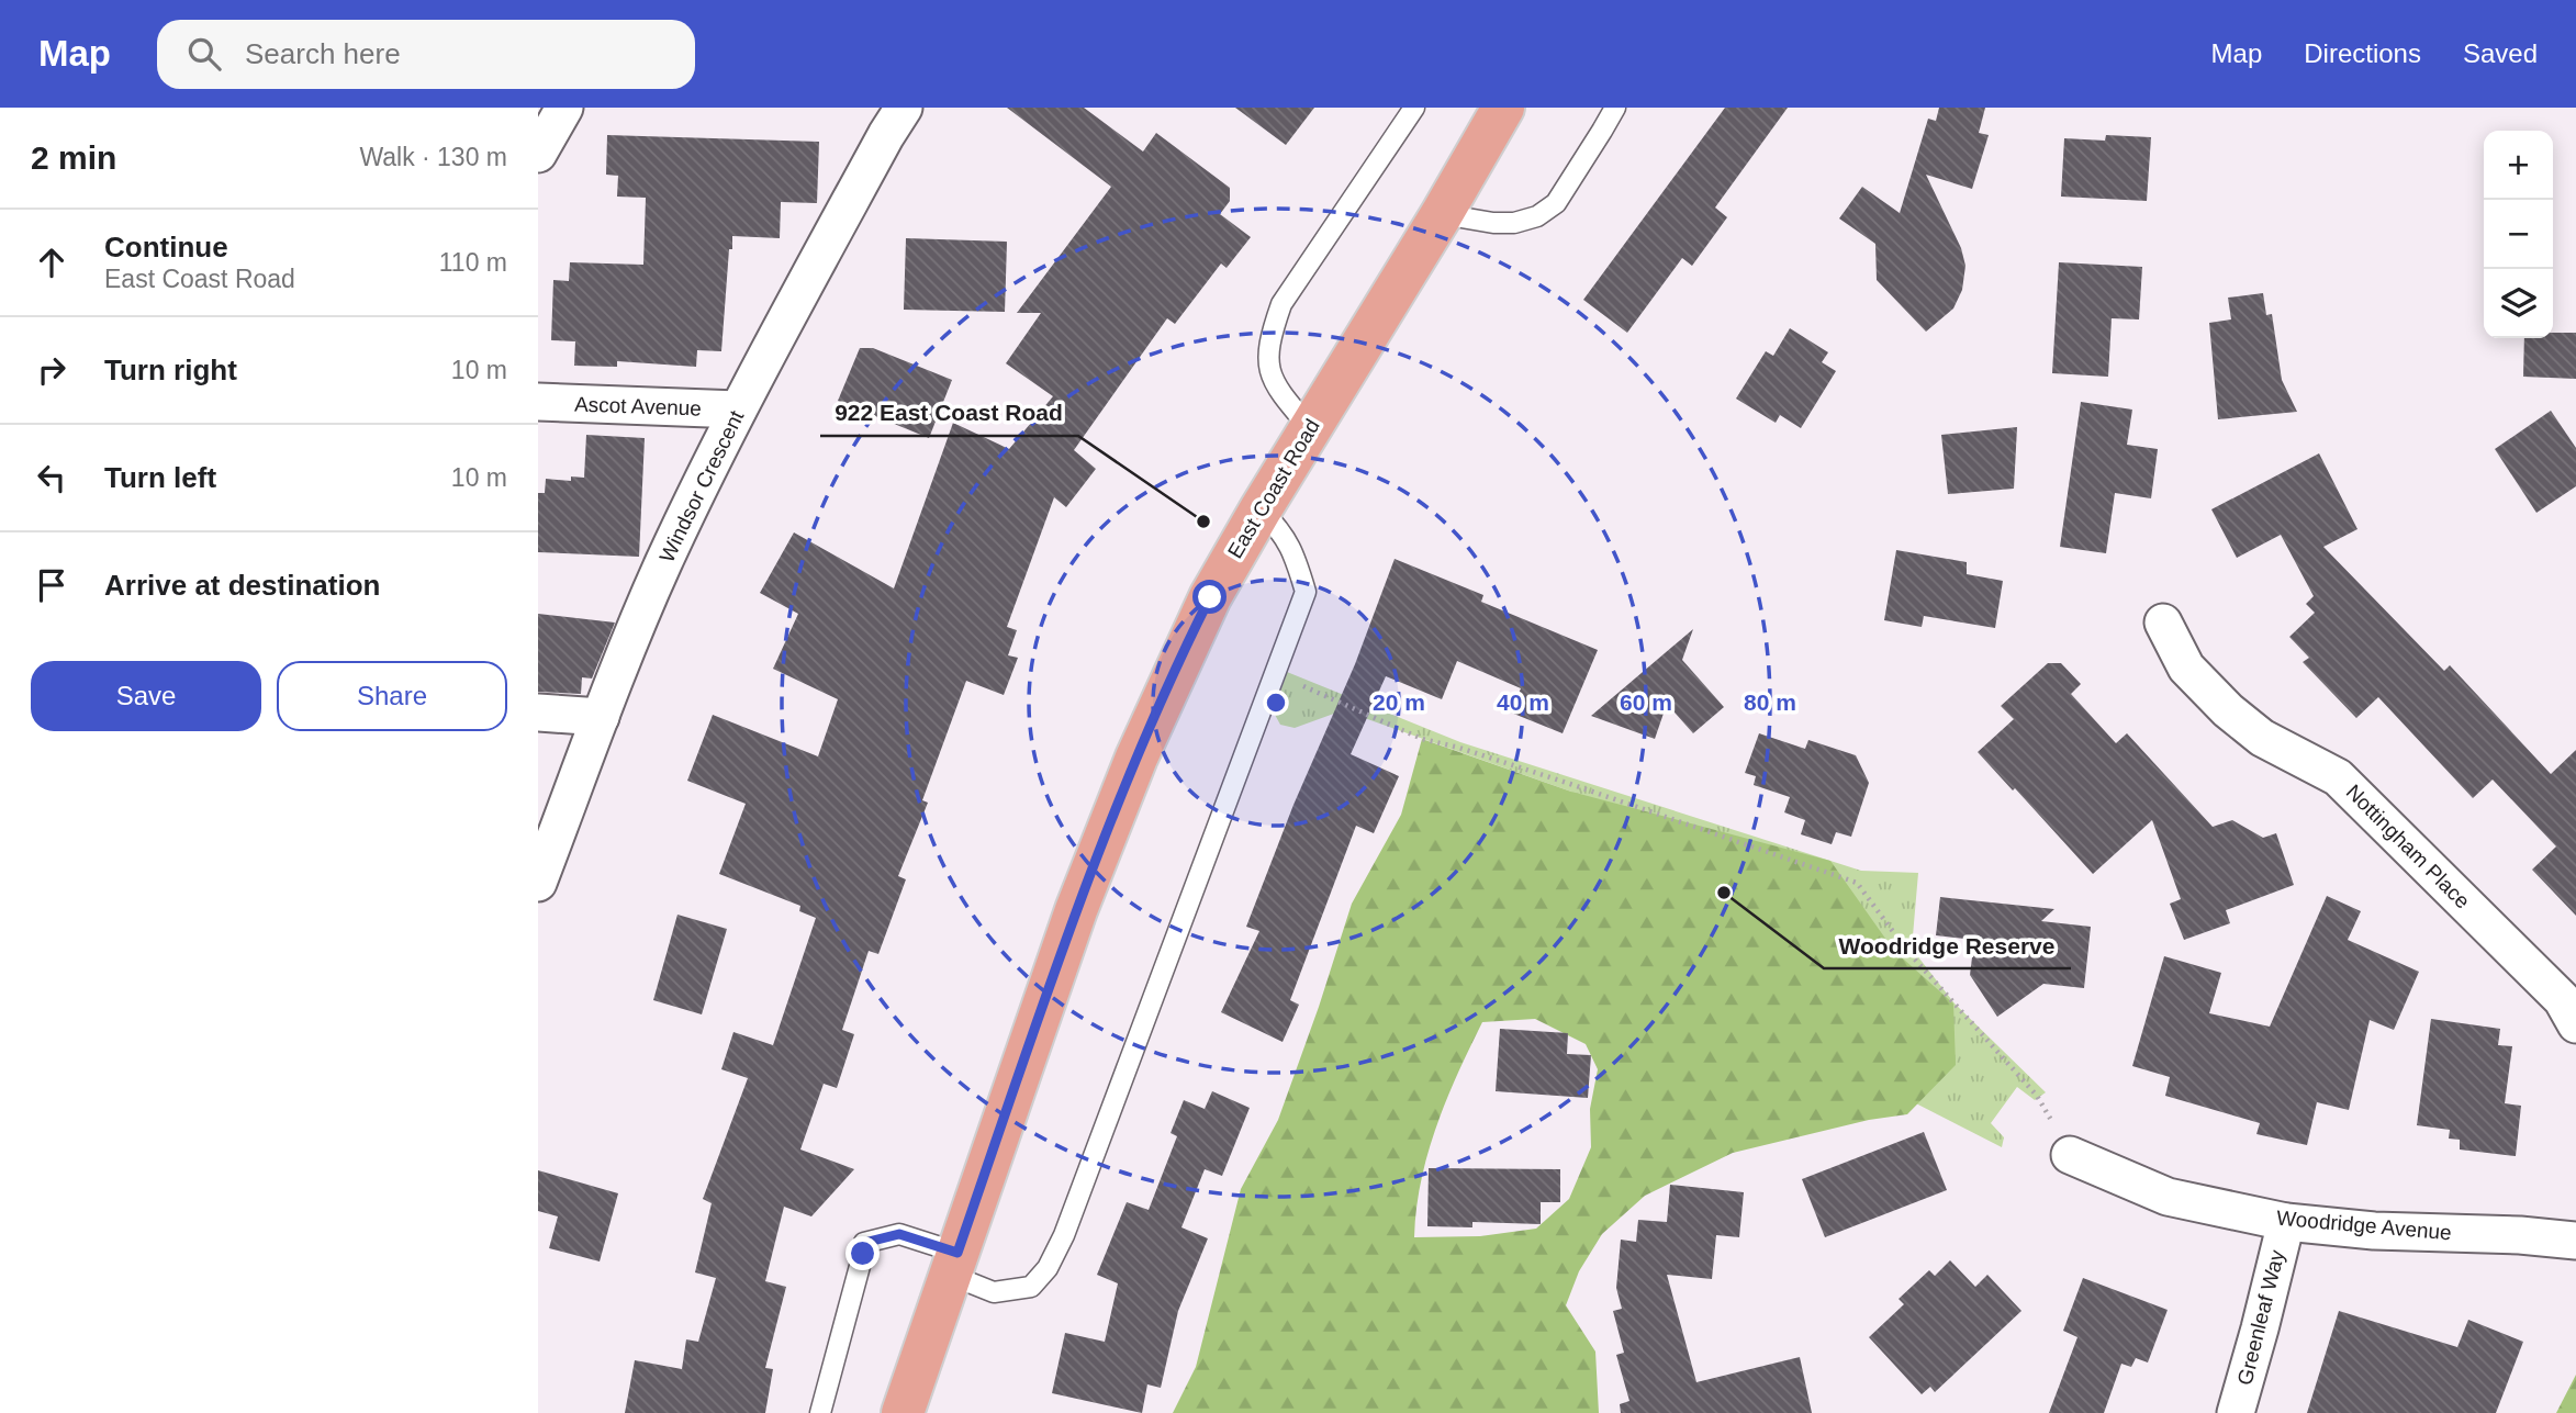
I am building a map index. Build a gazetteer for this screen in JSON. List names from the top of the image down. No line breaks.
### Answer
{"streets":{"main road":["East Coast Road"],"street":["Ascot Avenue","Windsor Crescent","Nottingham Place","Woodridge Avenue","Greenleaf Way"]},"crossings":[["Ascot Avenue","Windsor Crescent"],["Woodridge Avenue","Greenleaf Way"]],"places":["922 East Coast Road","Woodridge Reserve"],"page":{"header":"Map","search":"Search here","nav":["Map","Directions","Saved"],"heading":["2 min","Walk · 130 m"],"map_buttons":["+","−"],"list":[["Continue","East Coast Road","110 m"],["Turn right","10 m"],["Turn left","10 m"],"Arrive at destination"],"buttons":["Save","Share"]},"rings":["20 m","40 m","60 m","80 m"]}
